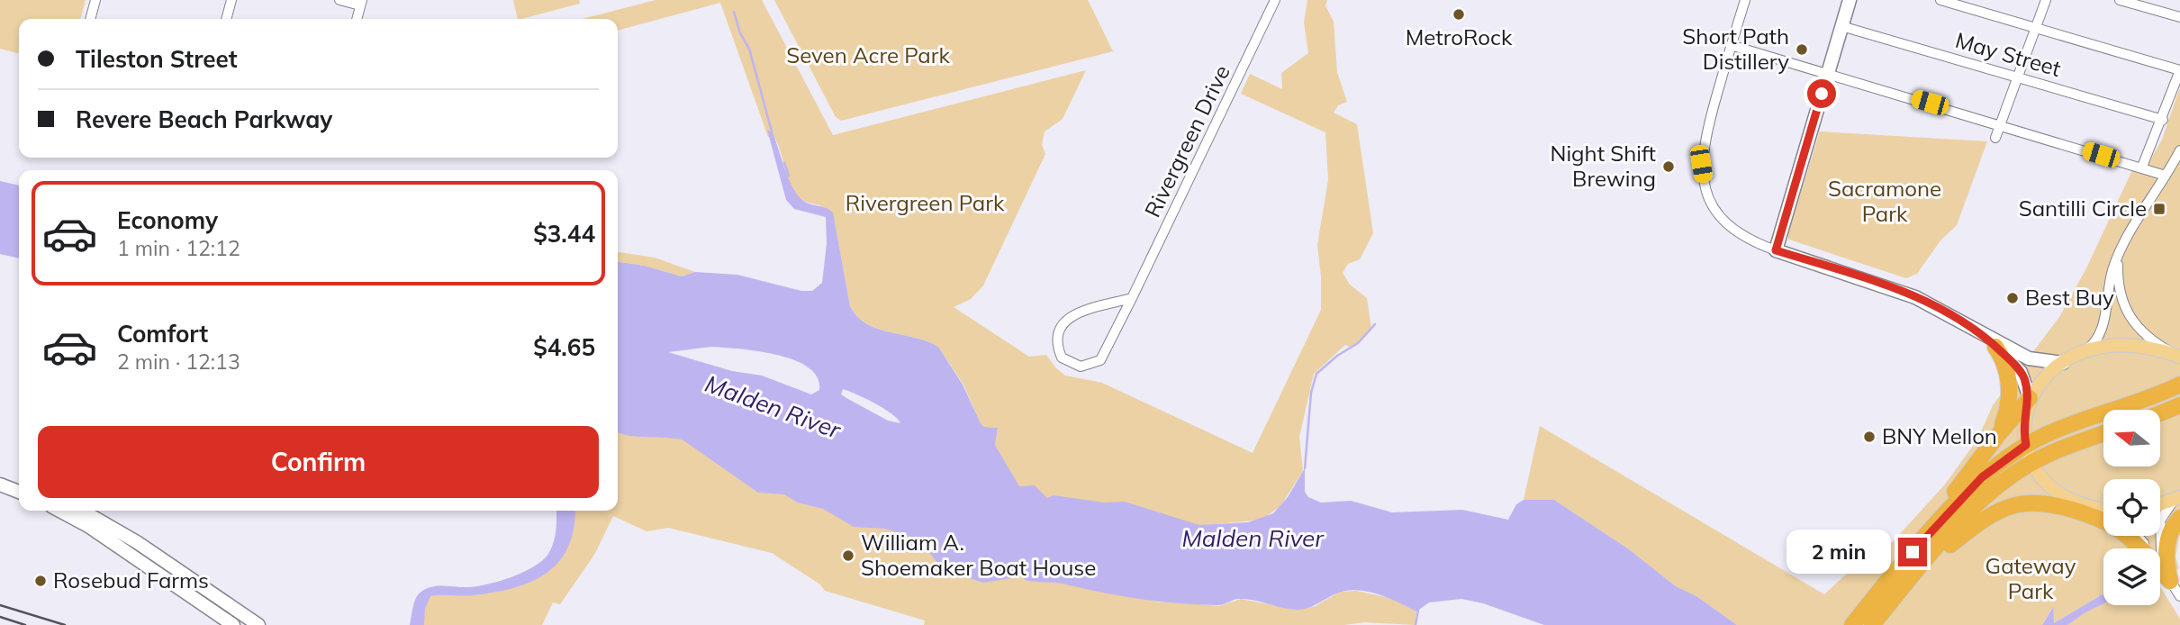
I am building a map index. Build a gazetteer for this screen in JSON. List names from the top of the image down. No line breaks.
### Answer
{"streets":{"street":["May Street","Rivergreen Drive"]},"water":["Malden River"],"parks":["Seven Acre Park","Sacramone Park","Rivergreen Park","Gateway Park"],"places":{"other":["MetroRock","Short Path Distillery","Night Shift Brewing","Best Buy","BNY Mellon","William A. Shoemaker Boat House","Rosebud Farms"],"transit":["Santilli Circle"]},"north":"left","page":{"banner":["Tileston Street","Revere Beach Parkway"],"list":[{"name":"Economy","note":"1 min · 12:12","value":"$3.44"},{"name":"Comfort","note":"2 min · 12:13","value":"$4.65"}],"buttons":"Confirm","bubble":"2 min"}}
